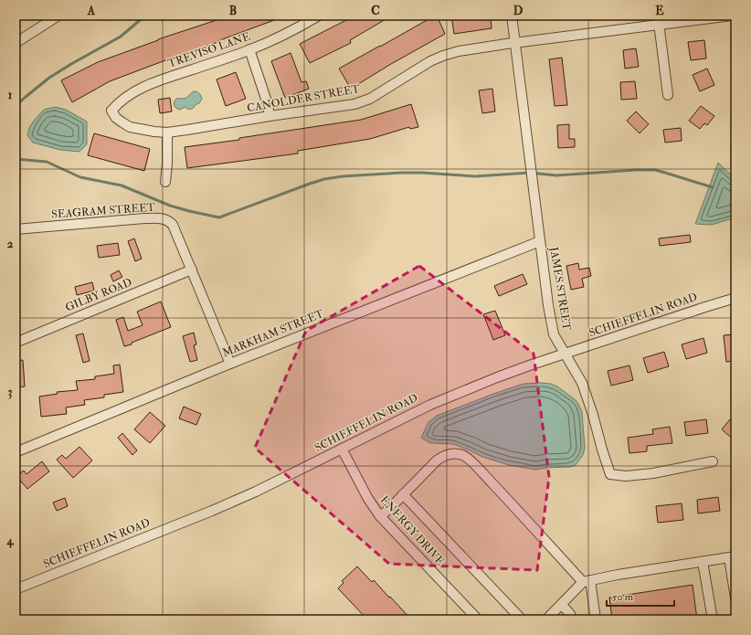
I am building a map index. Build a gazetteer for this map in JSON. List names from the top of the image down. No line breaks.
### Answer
{"streets":{"street":["TREVISO LANE","CANOLDER STREET","SEAGRAM STREET","JAMES STREET","GILBY ROAD","SCHIEFFELIN ROAD","MARKHAM STREET","ENERGY DRIVE"]},"crossings":[["TREVISO LANE","CANOLDER STREET"],["CANOLDER STREET","JAMES STREET"],["SEAGRAM STREET","GILBY ROAD"],["SEAGRAM STREET","MARKHAM STREET"],["JAMES STREET","SCHIEFFELIN ROAD"],["JAMES STREET","MARKHAM STREET"],["SCHIEFFELIN ROAD","ENERGY DRIVE"]],"scale_bar":"50 m","grid":{"columns":["A","B","C","D","E"],"rows":["1","2","3","4"]}}
